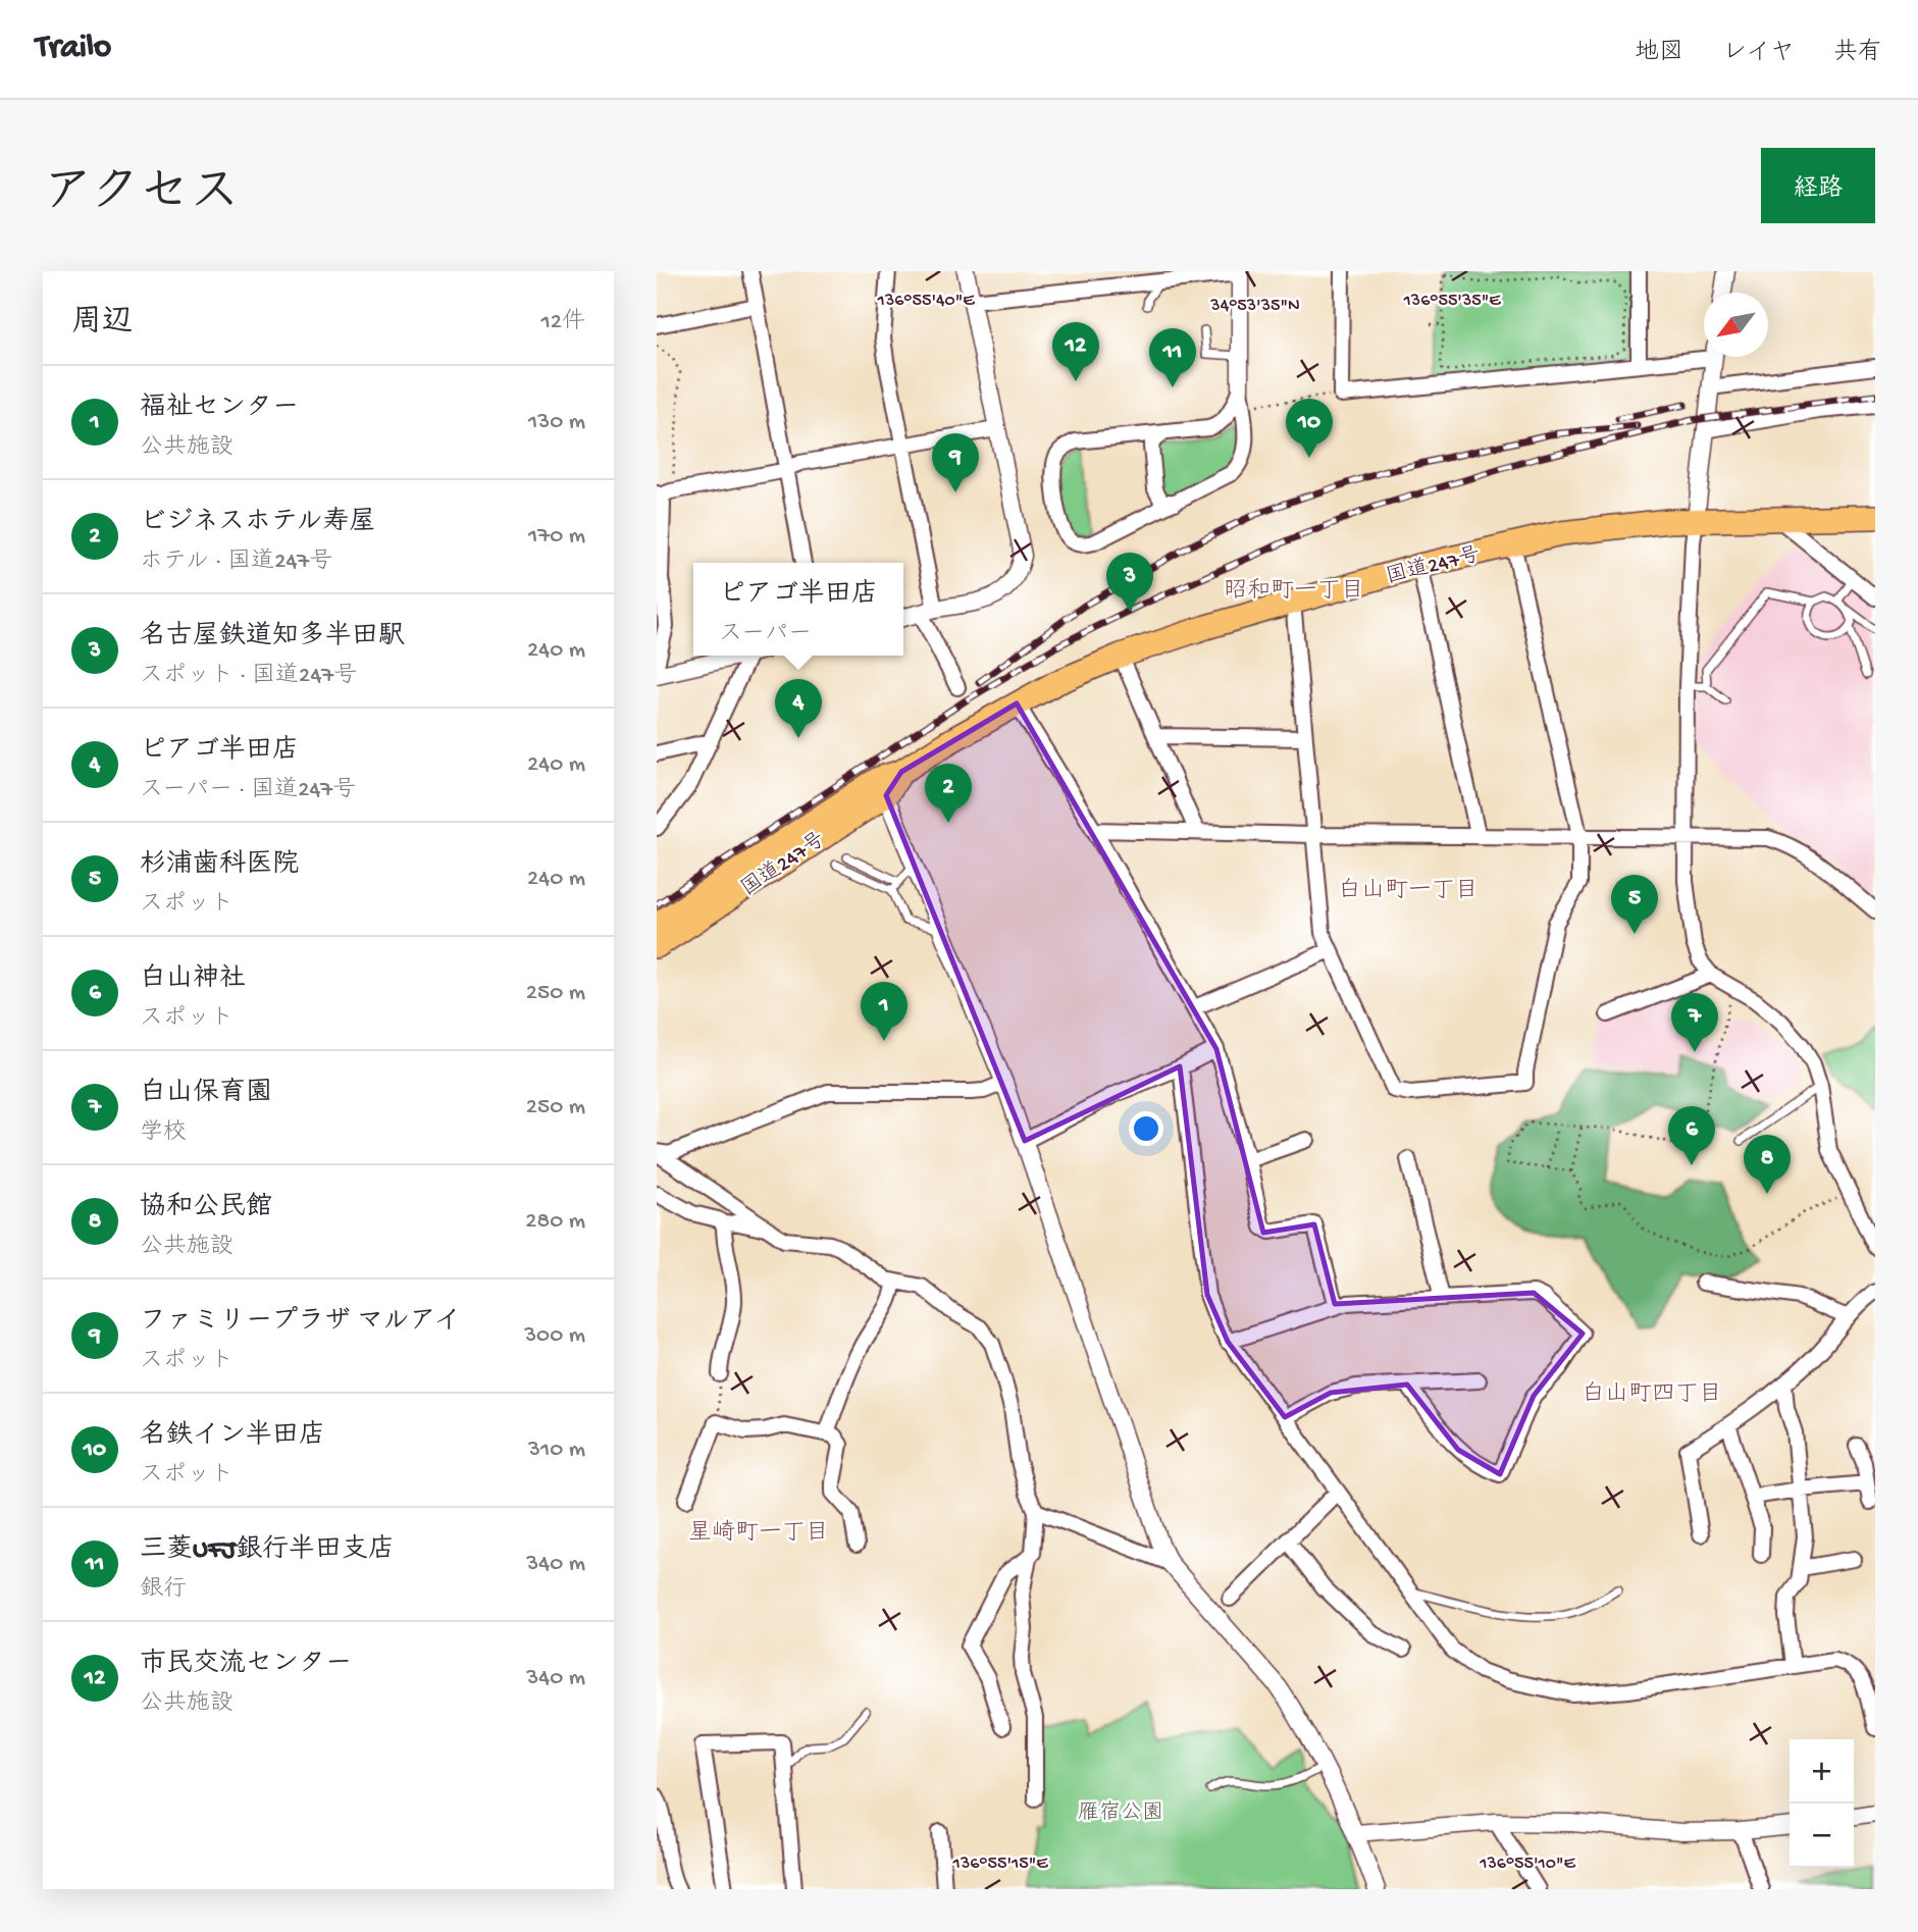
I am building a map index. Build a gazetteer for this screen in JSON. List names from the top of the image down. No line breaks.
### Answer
{"streets":{"highway":["国道247号"]},"districts":["昭和町一丁目","白山町一丁目","白山町四丁目","星崎町一丁目"],"parks":["雁宿公園"],"north":"bottom left","page":{"header":"Trailo","nav":["地図","レイヤ","共有"],"title":"アクセス","buttons":"経路","heading":["周辺","12件"],"pins":["12","11","10","9","3","4","2","5","1","7","6","8"],"list":[{"mark":"1","name":"福祉センター","note":"公共施設","value":"130 m"},{"mark":"2","name":"ビジネスホテル寿屋","note":"ホテル · 国道247号","value":"170 m"},{"mark":"3","name":"名古屋鉄道知多半田駅","note":"スポット · 国道247号","value":"240 m"},{"mark":"4","name":"ピアゴ半田店","note":"スーパー · 国道247号","value":"240 m"},{"mark":"5","name":"杉浦歯科医院","note":"スポット","value":"240 m"},{"mark":"6","name":"白山神社","note":"スポット","value":"250 m"},{"mark":"7","name":"白山保育園","note":"学校","value":"250 m"},{"mark":"8","name":"協和公民館","note":"公共施設","value":"280 m"},{"mark":"9","name":"ファミリープラザ マルアイ","note":"スポット","value":"300 m"},{"mark":"10","name":"名鉄イン半田店","note":"スポット","value":"310 m"},{"mark":"11","name":"三菱UFJ銀行半田支店","note":"銀行","value":"340 m"},{"mark":"12","name":"市民交流センター","note":"公共施設","value":"340 m"}],"popup":["ピアゴ半田店","スーパー"],"map_buttons":["+","−"]},"coordinates":["136°55'40\"E","136°55'35\"E","34°53'35\"N","136°55'15\"E","136°55'10\"E"]}
